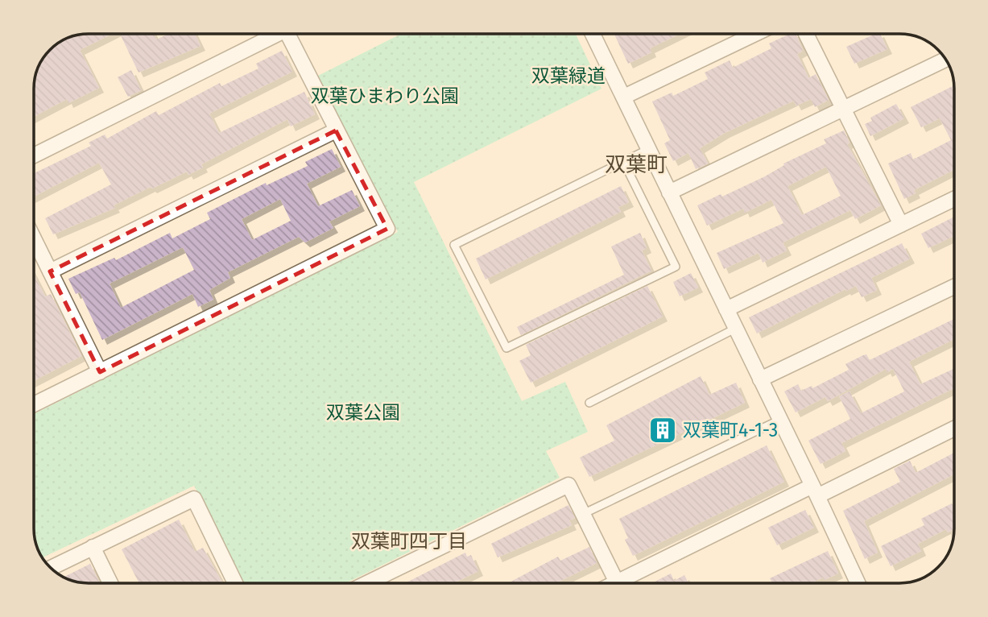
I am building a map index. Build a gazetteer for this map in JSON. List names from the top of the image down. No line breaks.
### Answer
{"districts":["双葉町","双葉町四丁目"],"parks":["双葉緑道","双葉ひまわり公園","双葉公園"],"places":{"building":["双葉町4-1-3"]}}
